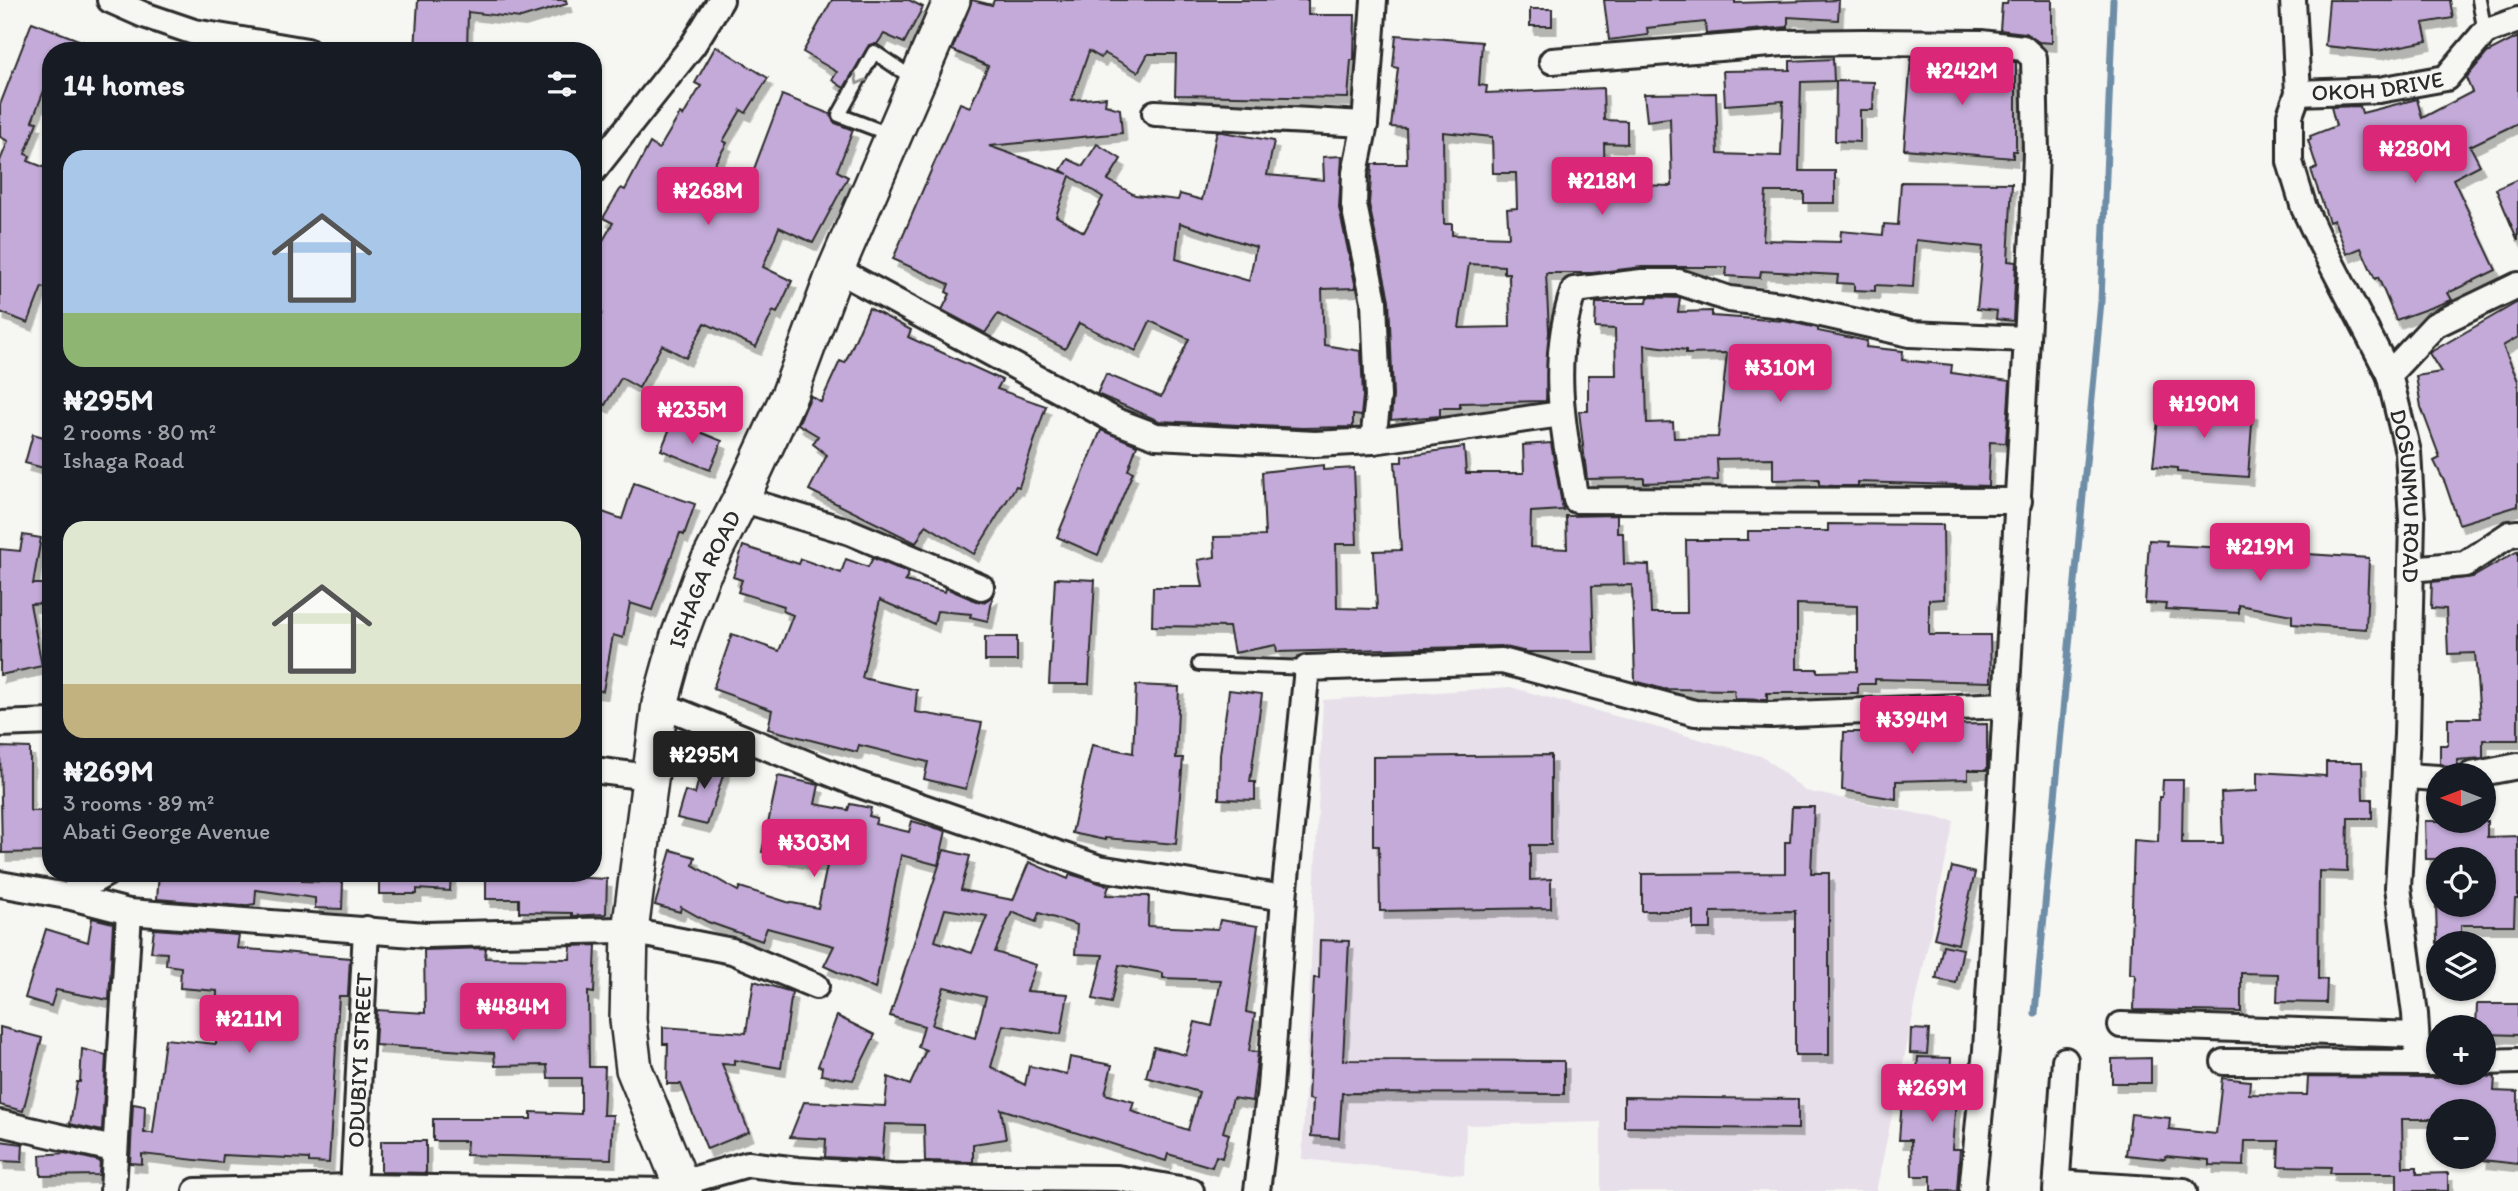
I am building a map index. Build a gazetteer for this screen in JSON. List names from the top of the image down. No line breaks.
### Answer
{"streets":{"main road":["ISHAGA ROAD"],"street":["OKOH DRIVE","DOSUNMU ROAD","ODUBIYI STREET"]},"crossings":[["OKOH DRIVE","DOSUNMU ROAD"]],"north":"left","page":{"heading":"14 homes","price":["₦242M","₦280M","₦218M","₦268M","₦310M","₦190M","₦235M","₦219M","₦394M","₦295M","₦303M","₦484M","₦211M","₦269M"],"list":[{"name":"₦295M","note":"2 rooms · 80 m² · Ishaga Road"},{"name":"₦269M","note":"3 rooms · 89 m² · Abati George Avenue"}],"map_buttons":["+","−"]}}
